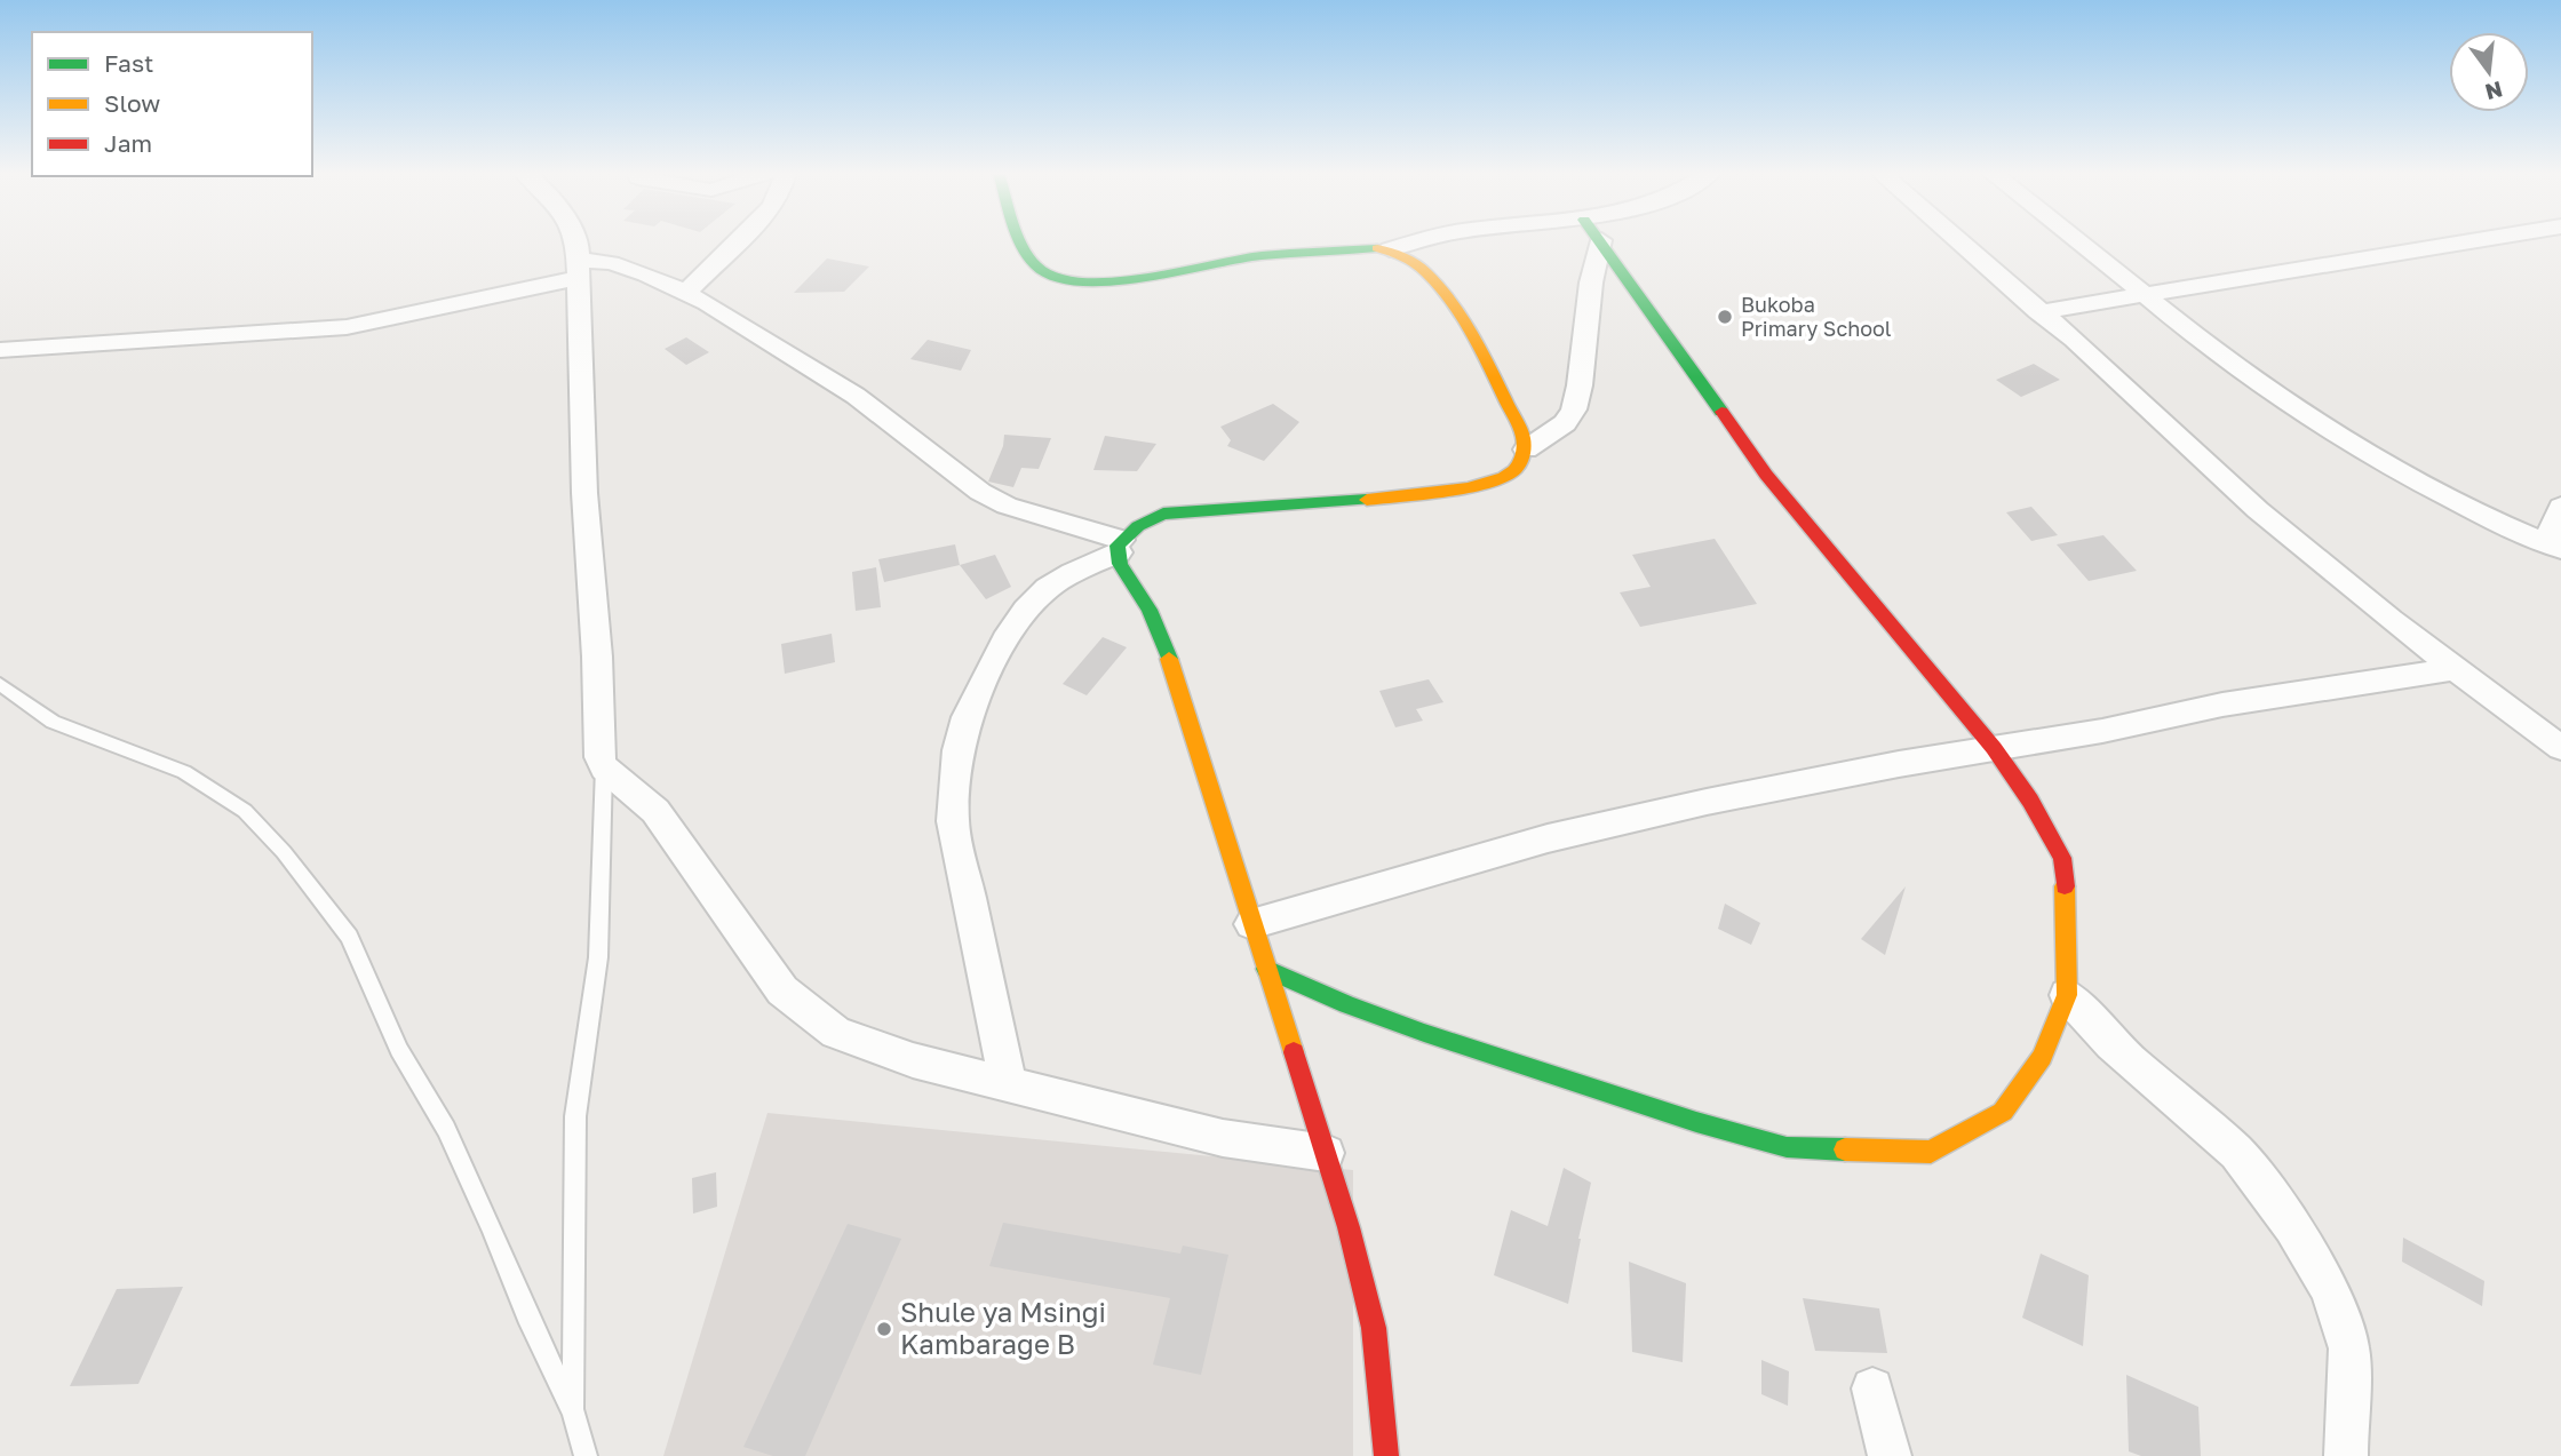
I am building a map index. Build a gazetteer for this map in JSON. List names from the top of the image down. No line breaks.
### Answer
{"places":["Bukoba Primary School","Shule ya Msingi Kambarage B"],"legend":["Fast","Slow","Jam"],"north":"bottom"}
